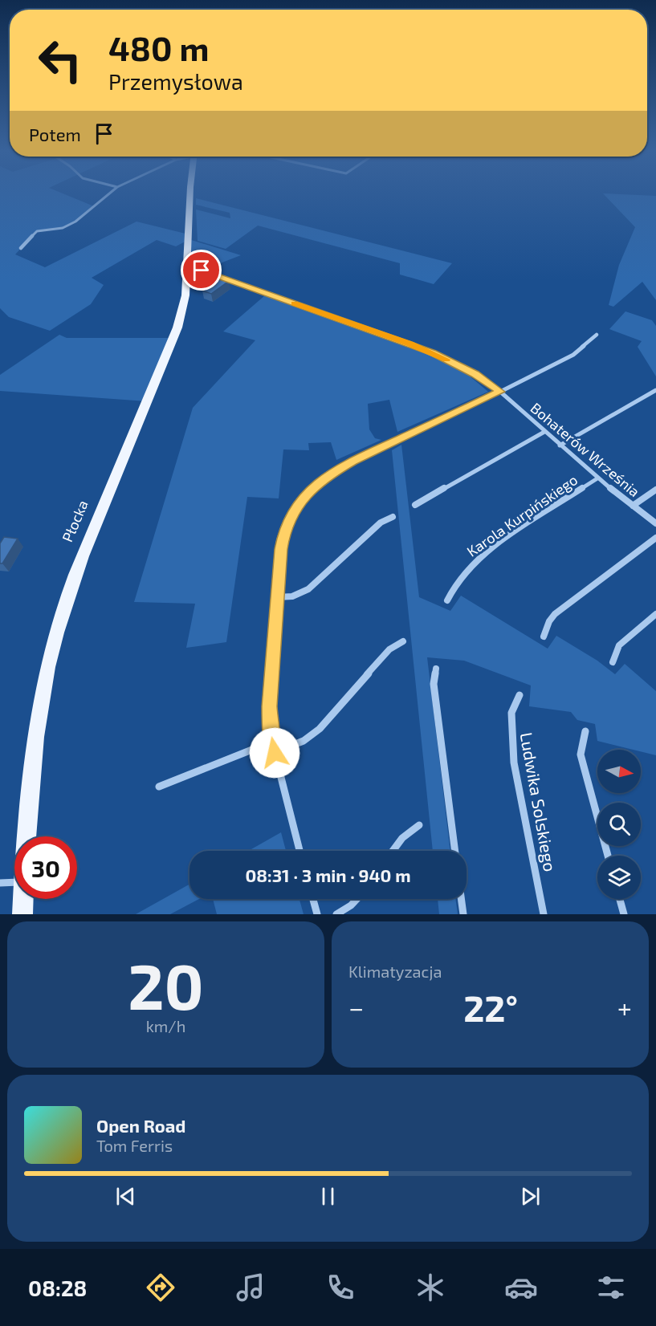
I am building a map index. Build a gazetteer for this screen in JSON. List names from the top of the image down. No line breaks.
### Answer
{"streets":{"main road":["Płocka"],"street":["Bohaterów Września","Karola Kurpińskiego","Ludwika Solskiego"]},"crossings":[["Bohaterów Września","Karola Kurpińskiego"],["Bohaterów Września","Płocka"]],"north":"right","page":{"turn":["480 m","Przemysłowa"],"then":"Potem","limit":"30","trip":"08:31 · 3 min · 940 m","tile":[["20","km/h"],"Klimatyzacja"],"heat":["−","22°","+"],"song":["Open Road","Tom Ferris"],"tabs":"08:28"}}
